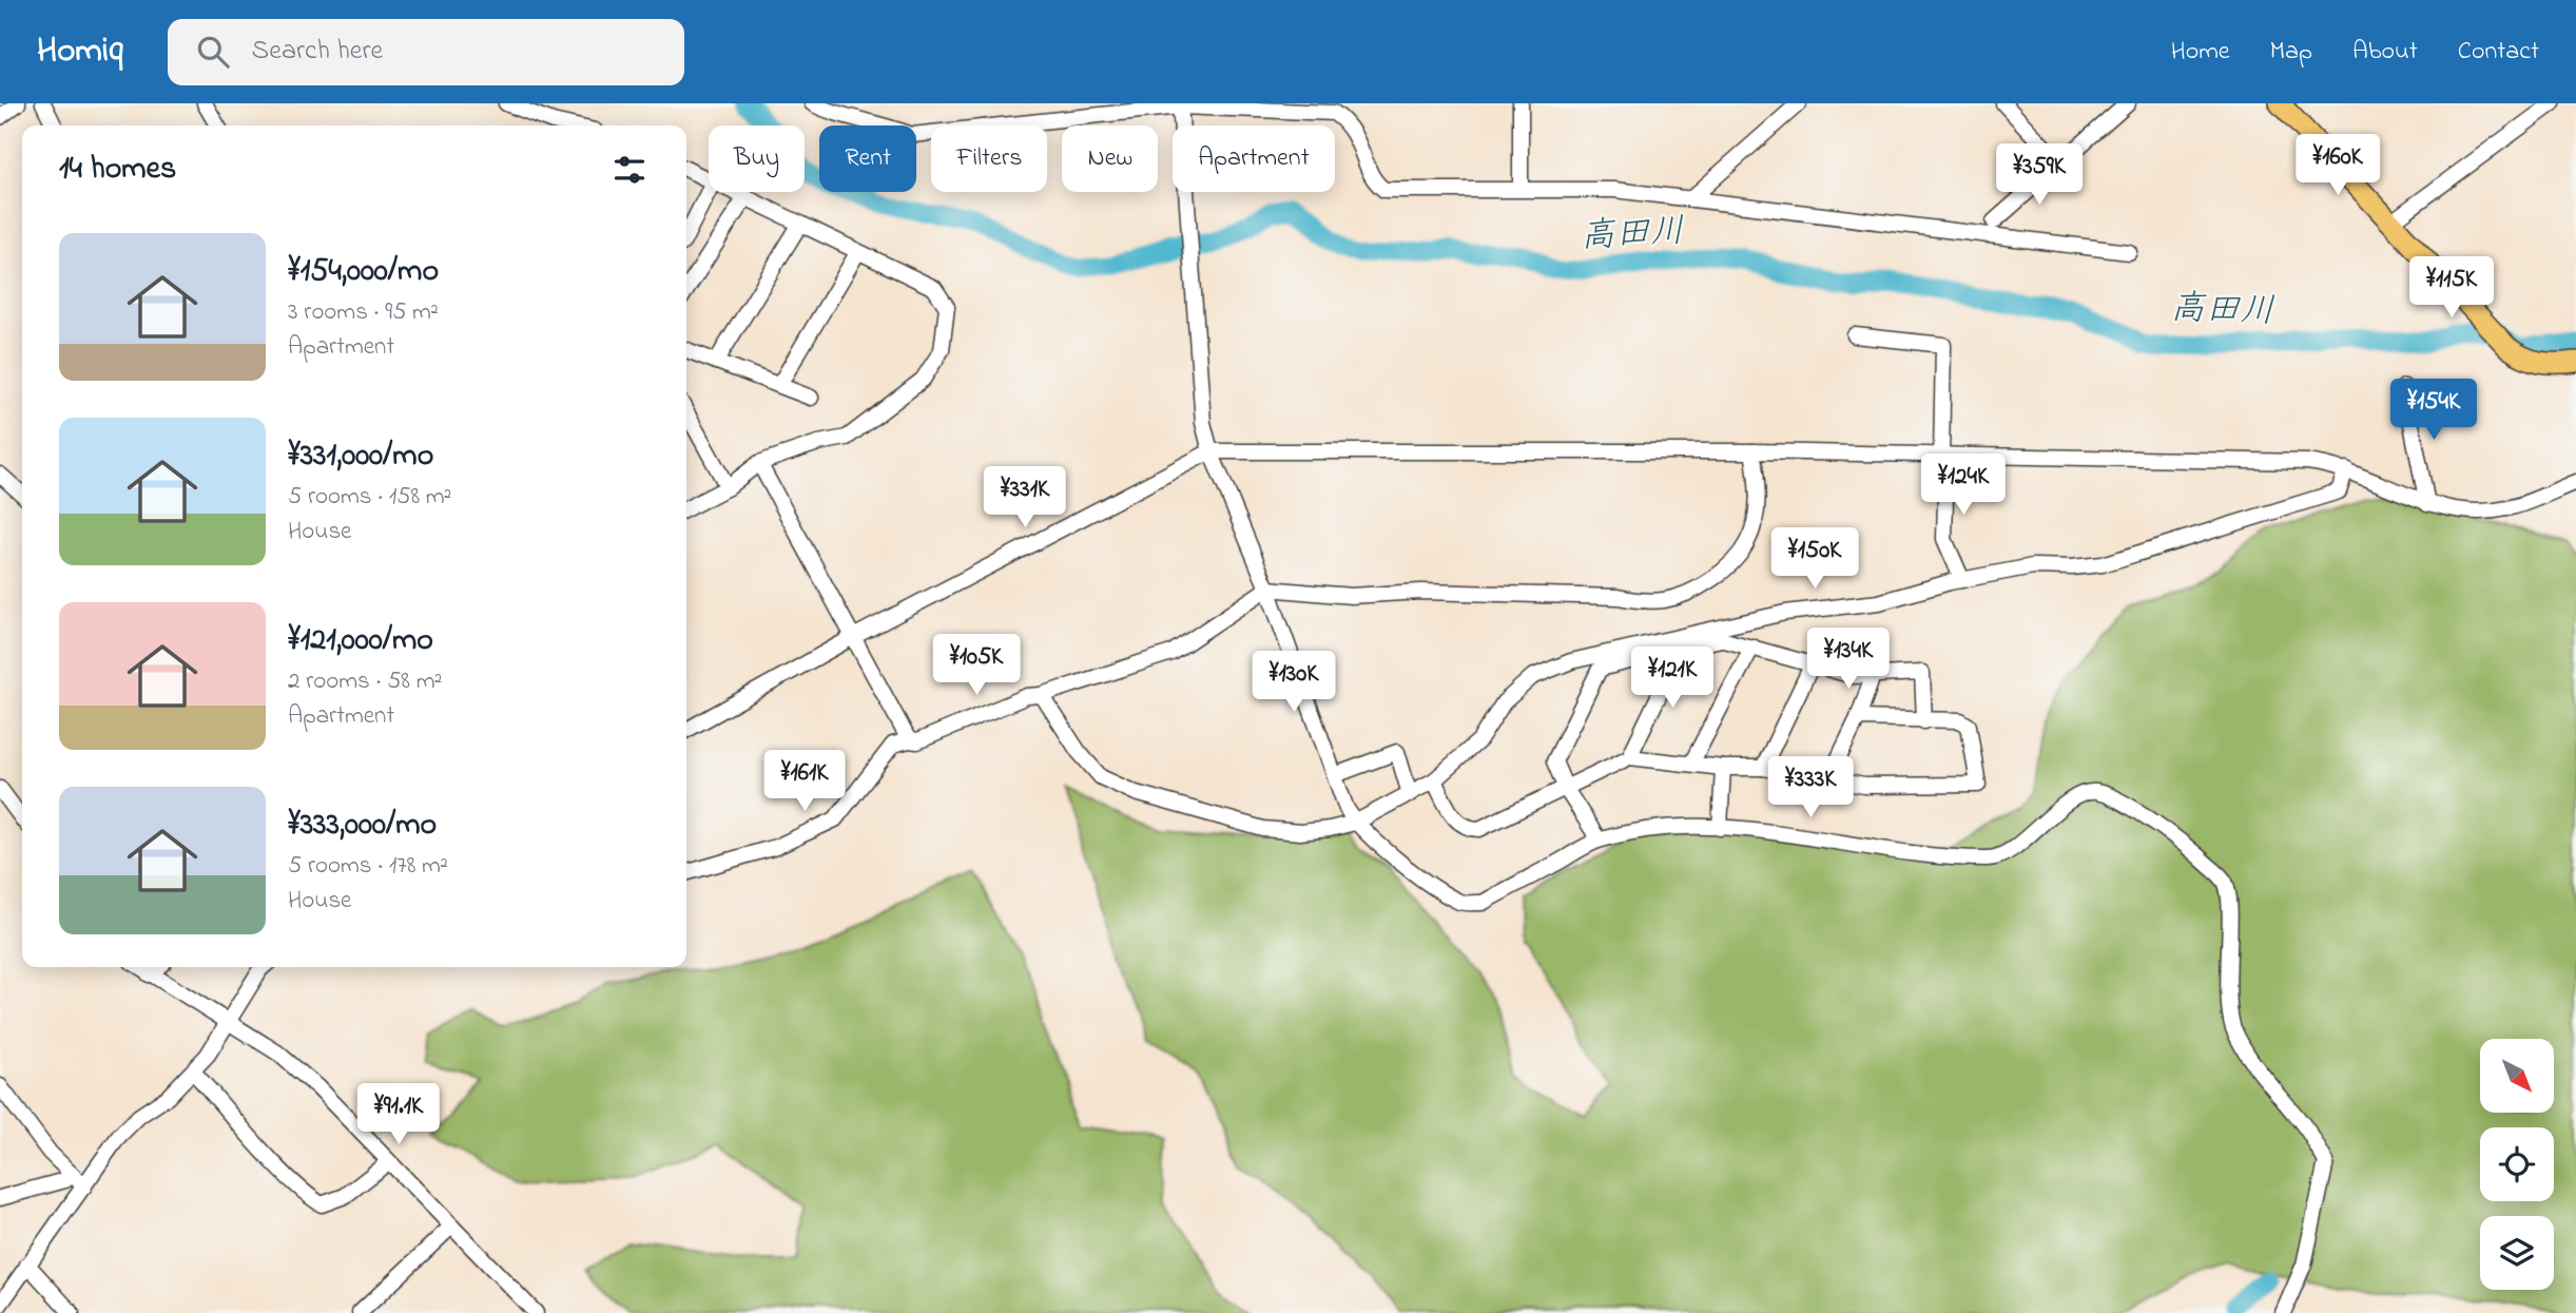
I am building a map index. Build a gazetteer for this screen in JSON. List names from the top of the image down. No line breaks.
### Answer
{"water":["高田川"],"north":"bottom right","page":{"header":"Homiq","search":"Search here","nav":["Home","Map","About","Contact"],"chip":["Buy","Rent","Filters","New","Apartment"],"heading":"14 homes","price":["¥160K","¥359K","¥115K","¥154K","¥124K","¥331K","¥150K","¥134K","¥105K","¥121K","¥130K","¥161K","¥333K","¥91.1K"],"list":[{"name":"¥154,000/mo","note":"3 rooms · 95 m² · Apartment"},{"name":"¥331,000/mo","note":"5 rooms · 158 m² · House"},{"name":"¥121,000/mo","note":"2 rooms · 58 m² · Apartment"},{"name":"¥333,000/mo","note":"5 rooms · 178 m² · House"}]}}
